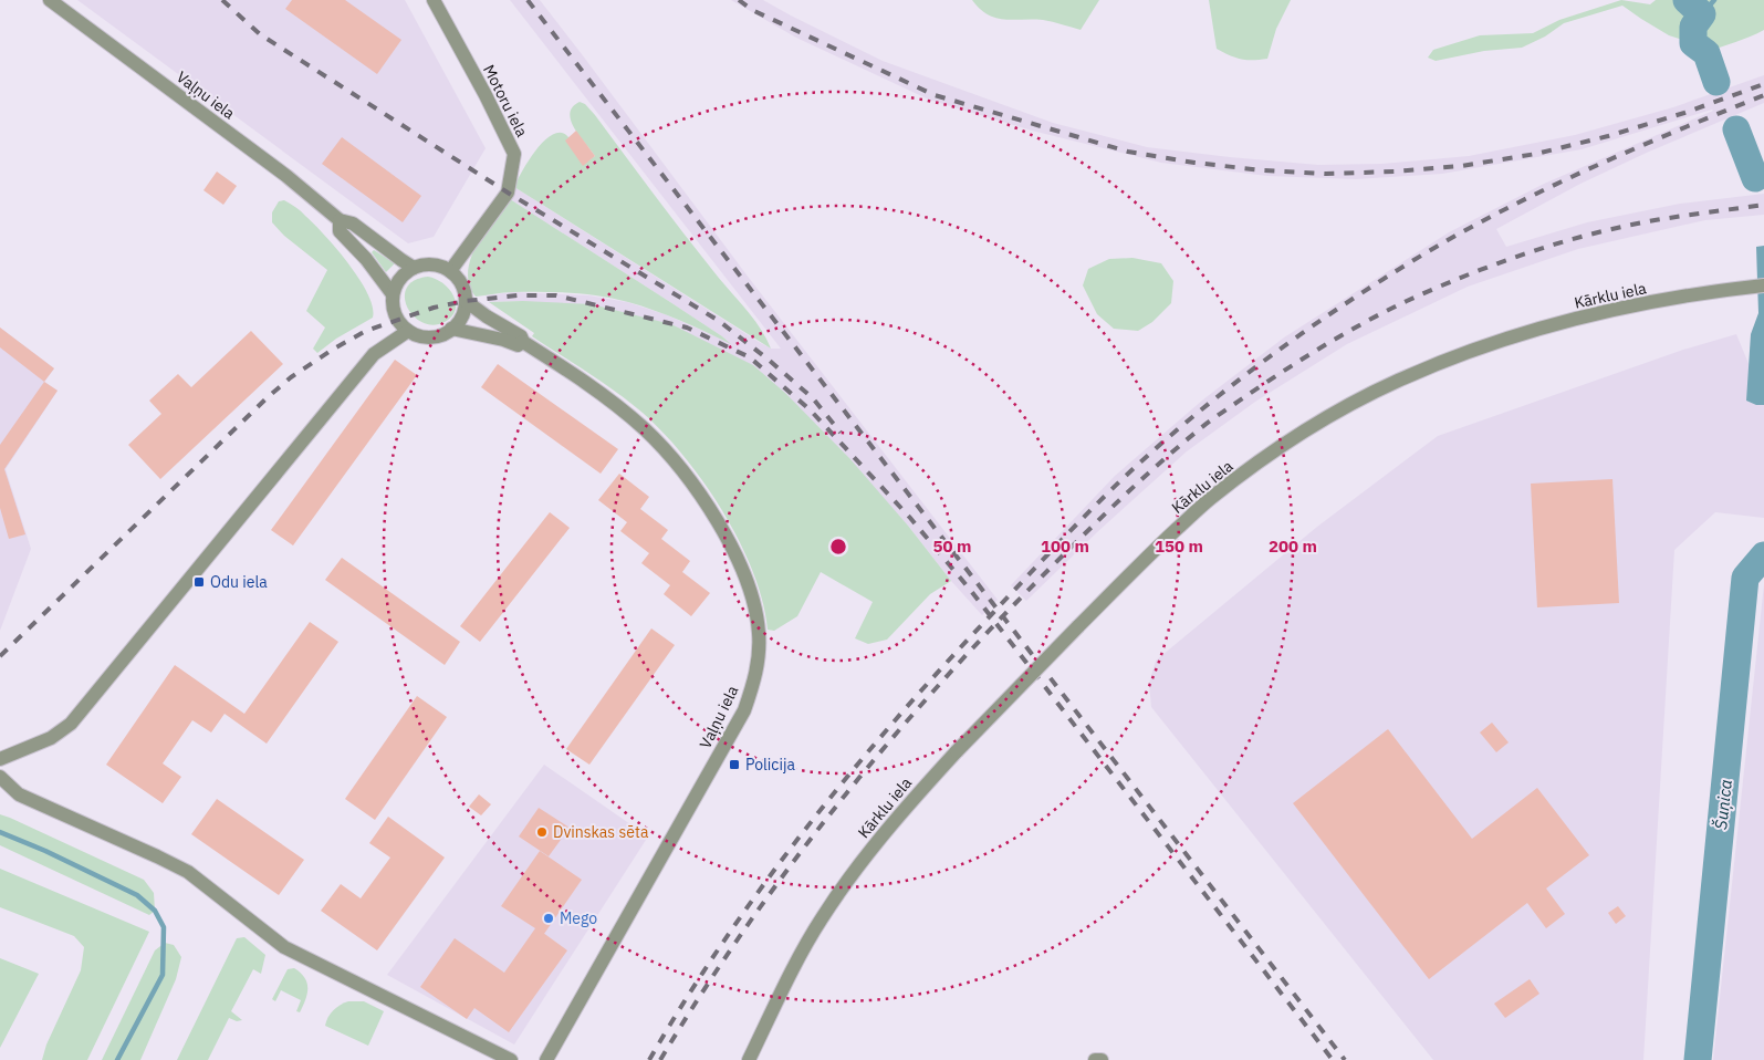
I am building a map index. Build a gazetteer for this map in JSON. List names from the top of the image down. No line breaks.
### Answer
{"streets":{"street":["Vaļņu iela","Motoru iela","Kārklu iela"]},"crossings":[["Vaļņu iela","Motoru iela"]],"water":["Šuņica"],"places":{"transit":["Odu iela","Policija"],"other":["Dvinskas sēta","Mego"]},"rings":["50 m","100 m","150 m","200 m"]}
